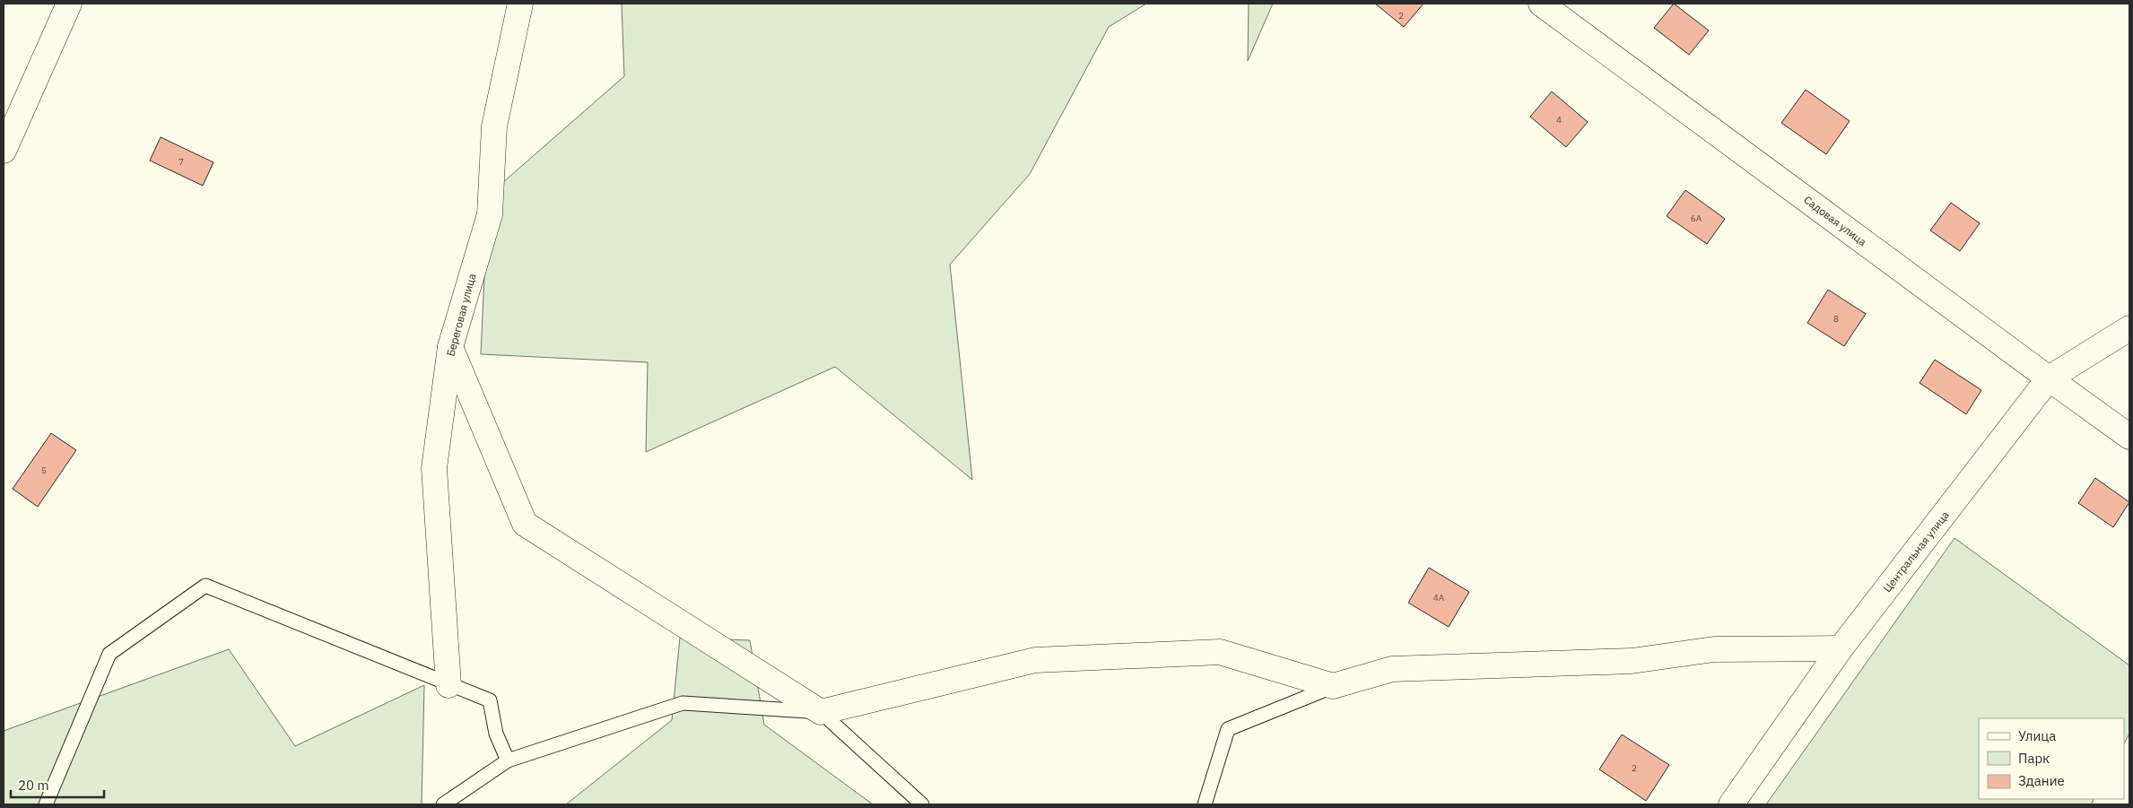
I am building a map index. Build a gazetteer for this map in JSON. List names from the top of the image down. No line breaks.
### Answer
{"streets":{"street":["Садовая улица","Береговая улица","Центральная улица"]},"crossings":[["Садовая улица","Центральная улица"]],"house_numbers":["2","4","7","6А","8","5","4А","2"],"legend":["Улица","Парк","Здание"],"scale_bar":"20 m"}
